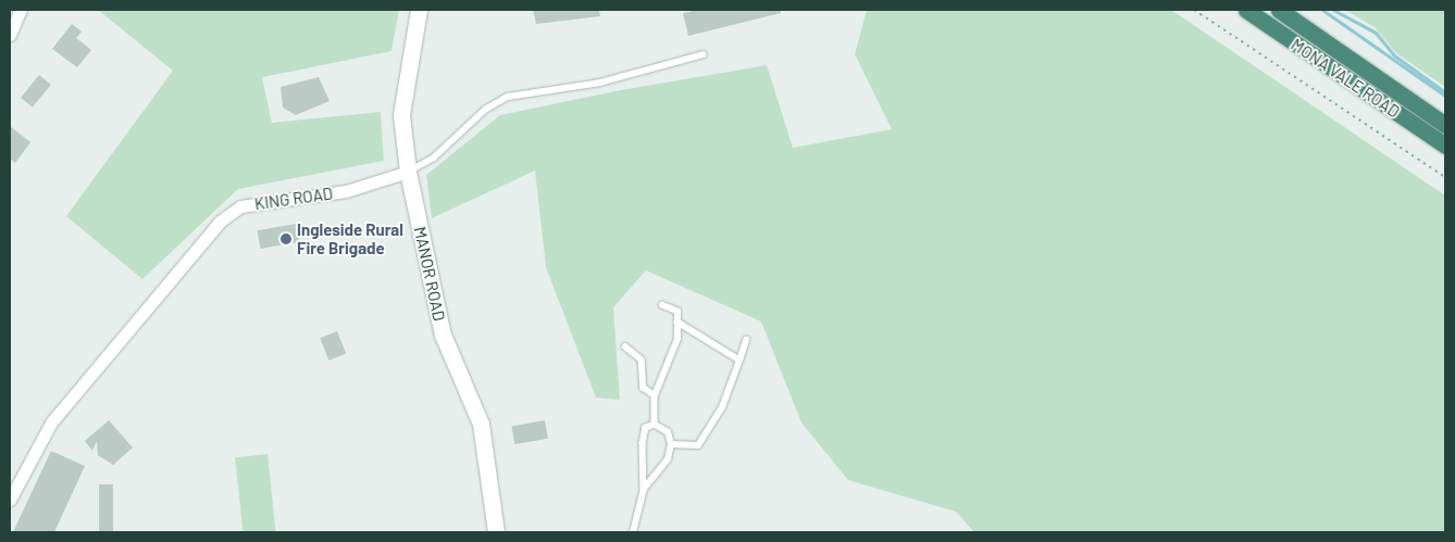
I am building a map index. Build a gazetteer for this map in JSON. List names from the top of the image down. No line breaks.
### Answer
{"streets":{"highway":["MONA VALE ROAD"],"street":["KING ROAD","MANOR ROAD"]},"crossings":[["KING ROAD","MANOR ROAD"]],"places":["Ingleside Rural Fire Brigade"]}
